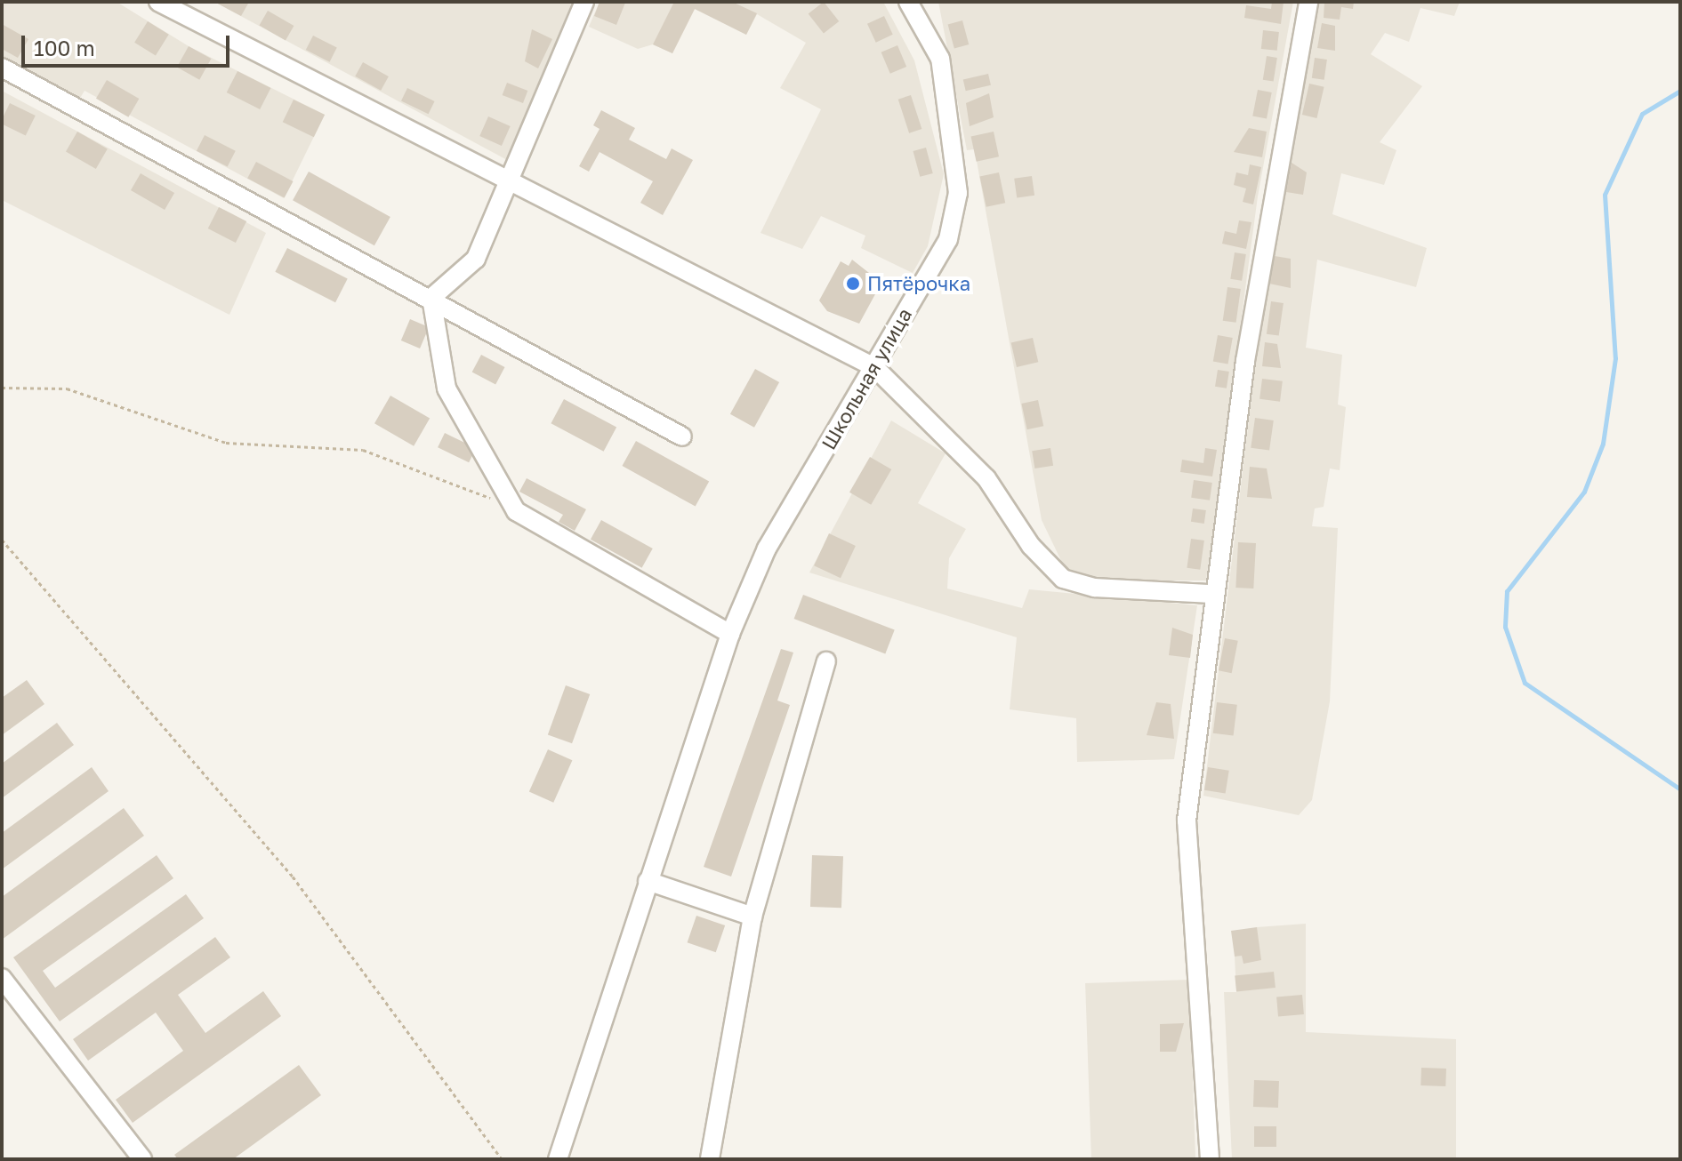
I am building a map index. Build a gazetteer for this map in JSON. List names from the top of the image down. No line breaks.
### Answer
{"streets":{"street":["Школьная улица"]},"places":["Пятёрочка"],"scale_bar":"100 m"}
